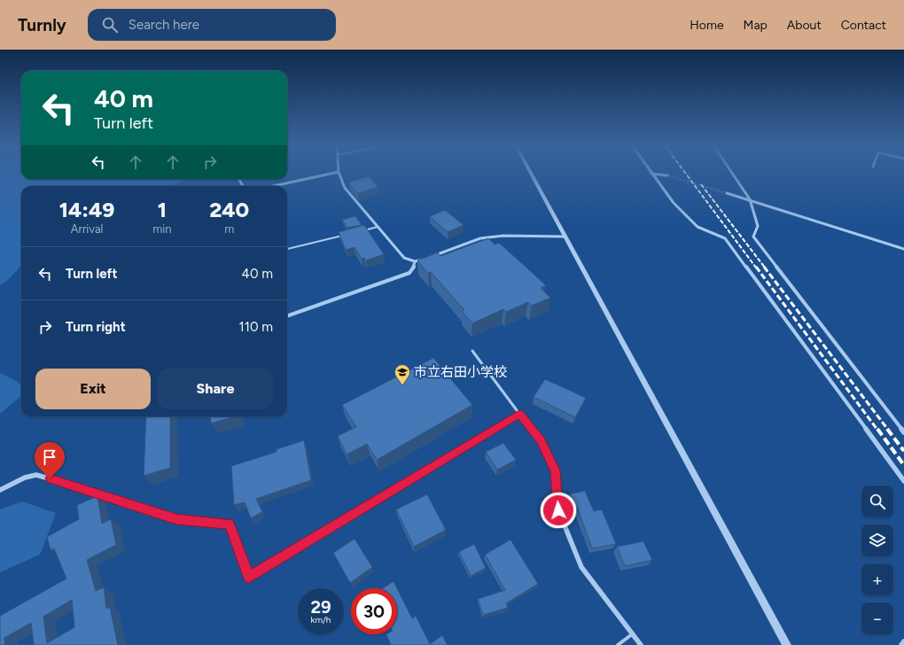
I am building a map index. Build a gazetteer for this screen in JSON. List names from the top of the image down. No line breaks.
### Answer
{"places":{"school or university":["市立右田小学校"]},"page":{"header":"Turnly","search":"Search here","nav":["Home","Map","About","Contact"],"turn":["40 m","Turn left"],"eta":["14:49","Arrival","1","min","240","m"],"list":[{"name":"Turn left","value":"40 m"},{"name":"Turn right","value":"110 m"}],"buttons":["Exit","Share"],"map_buttons":["+","−"],"speed":"29 km/h","limit":"30"}}
